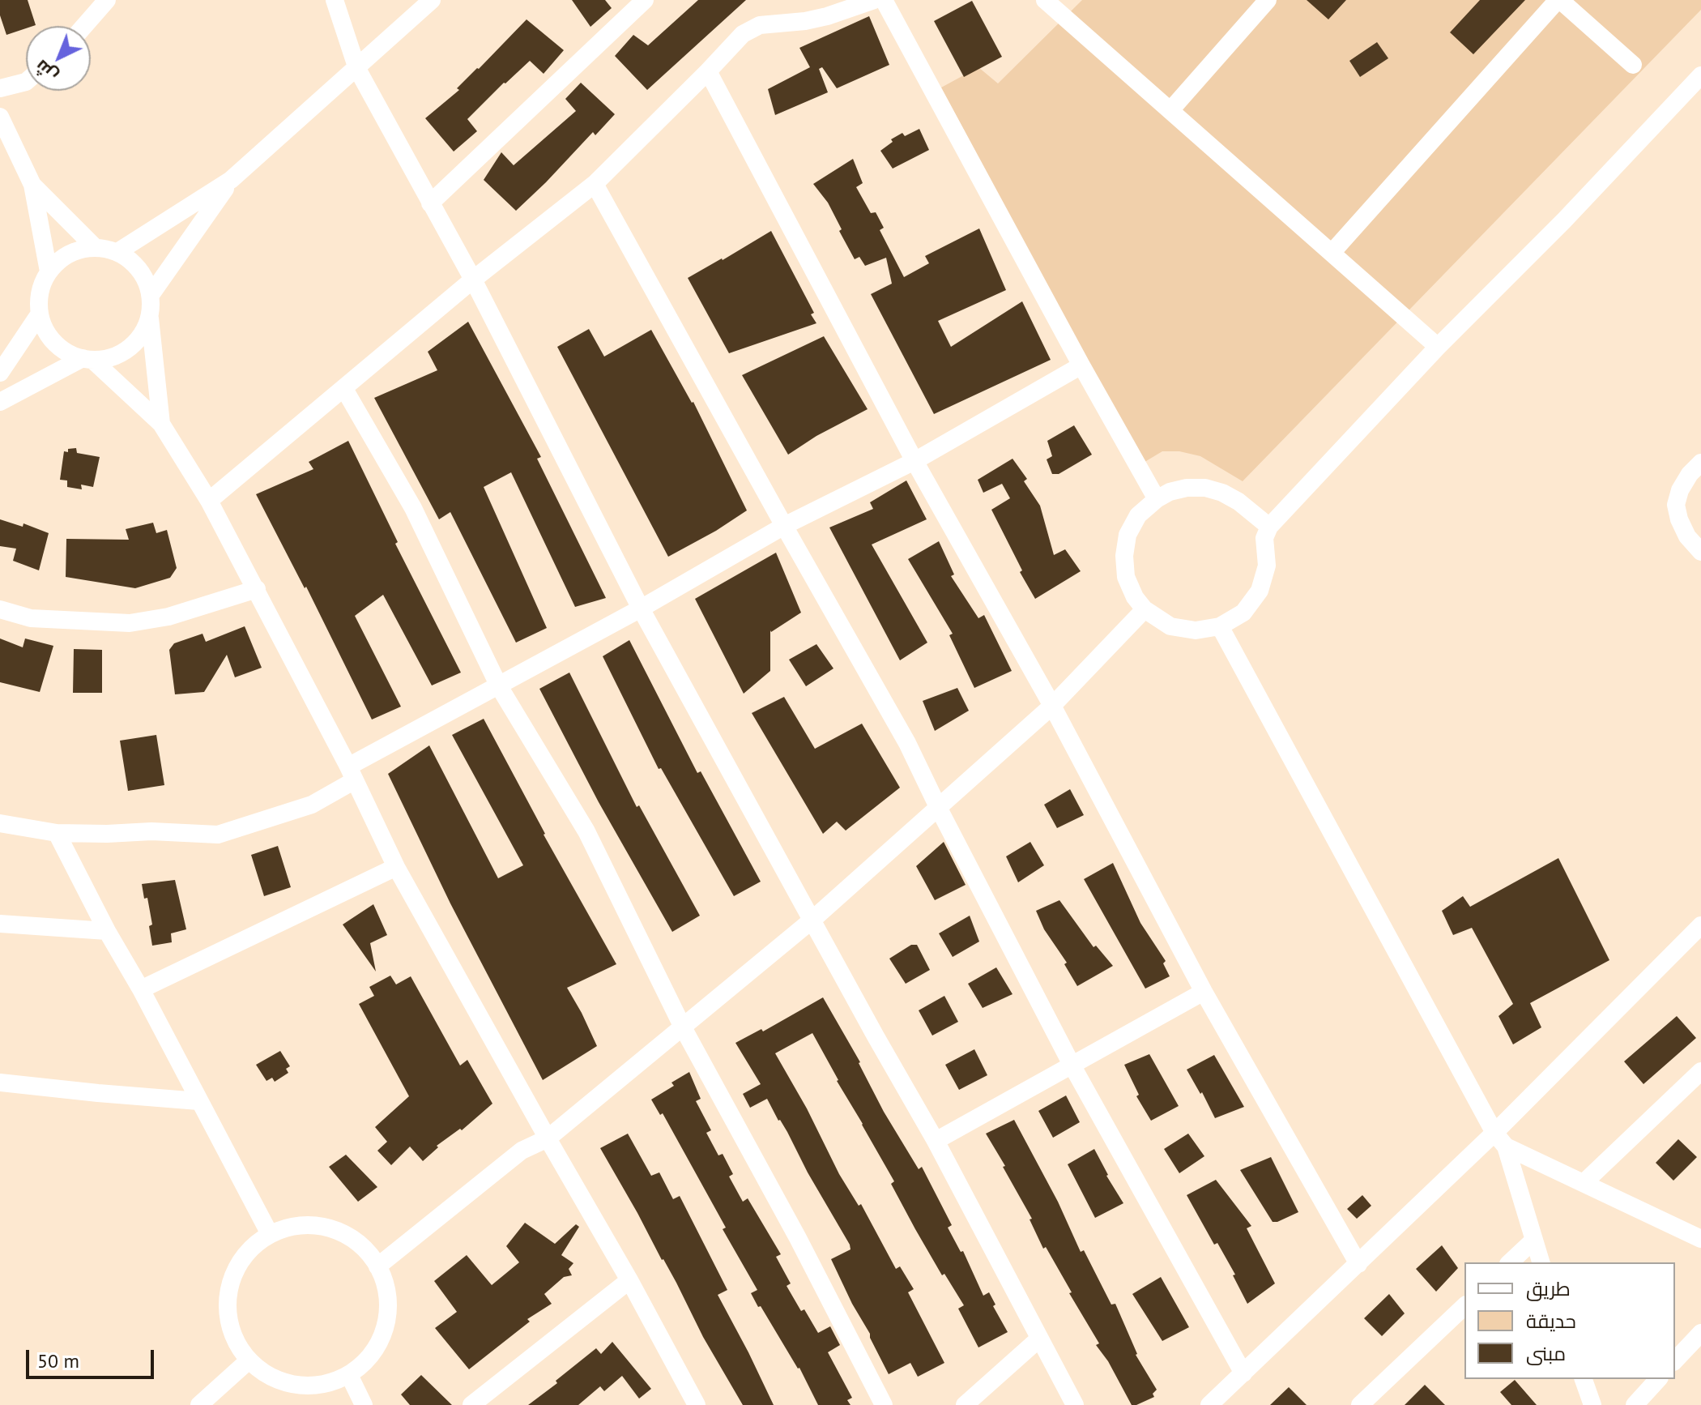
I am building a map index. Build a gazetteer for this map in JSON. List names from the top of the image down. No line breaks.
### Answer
{"legend":["طريق","حديقة","مبنى"],"scale_bar":"50 m","north":"bottom left"}
